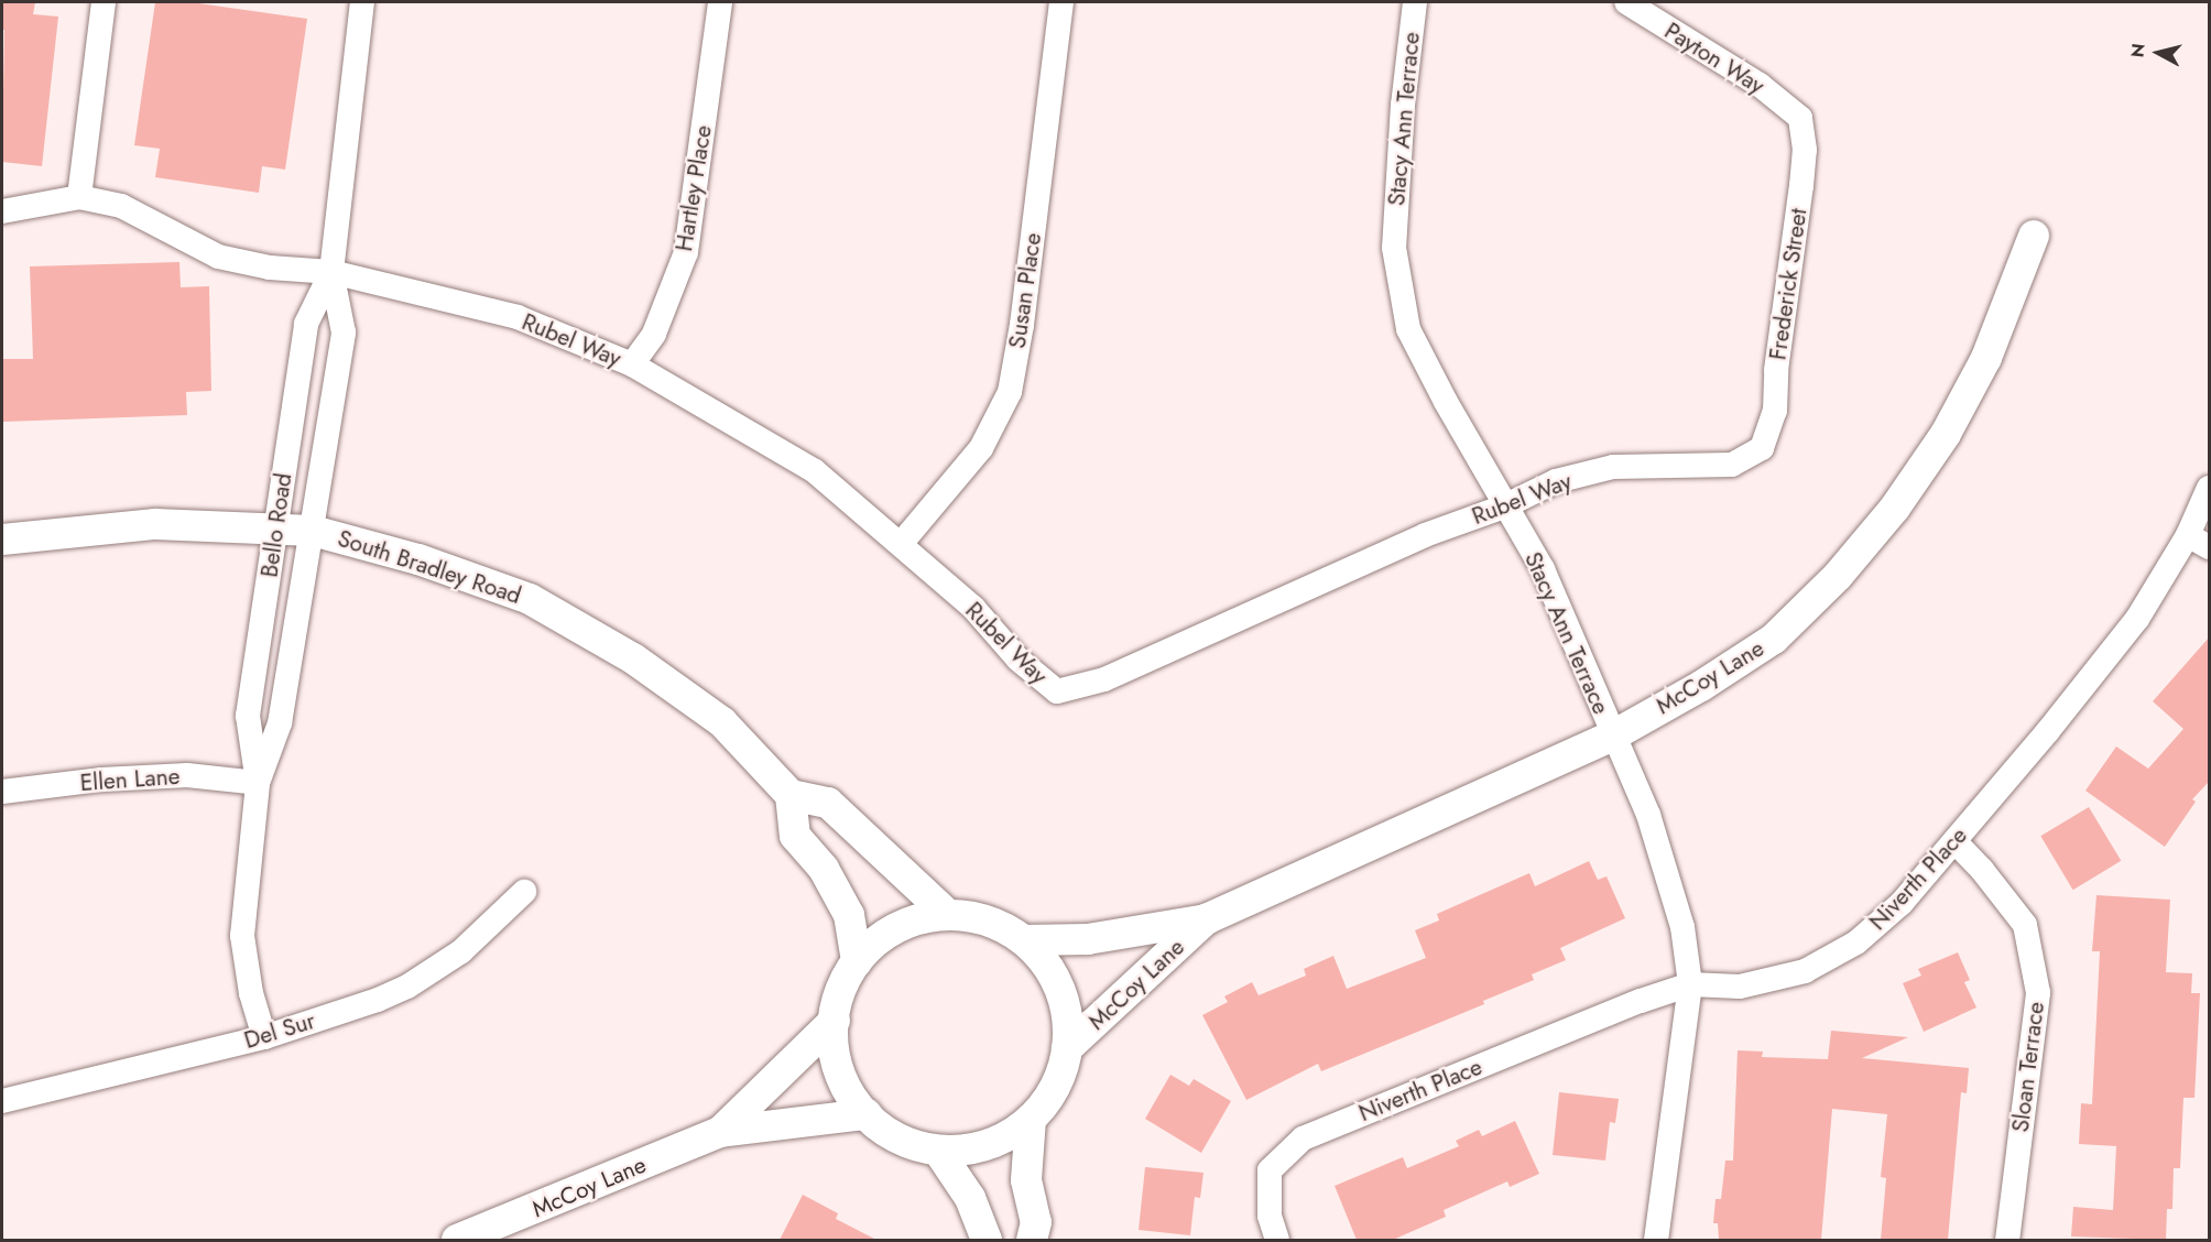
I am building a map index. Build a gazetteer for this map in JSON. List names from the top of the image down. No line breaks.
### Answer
{"streets":{"street":["Payton Way","Stacy Ann Terrace","Hartley Place","Frederick Street","Susan Place","Rubel Way","Bello Road","South Bradley Road","McCoy Lane","Ellen Lane","Niverth Place","Del Sur","Sloan Terrace"]},"crossings":[["Payton Way","Frederick Street"],["Stacy Ann Terrace","Rubel Way"],["Stacy Ann Terrace","McCoy Lane"],["Stacy Ann Terrace","Niverth Place"],["Hartley Place","Rubel Way"],["Frederick Street","Rubel Way"],["Susan Place","Rubel Way"],["Rubel Way","Bello Road"],["Bello Road","South Bradley Road"],["Bello Road","Ellen Lane"],["Bello Road","Del Sur"],["Niverth Place","Sloan Terrace"]],"north":"left"}
